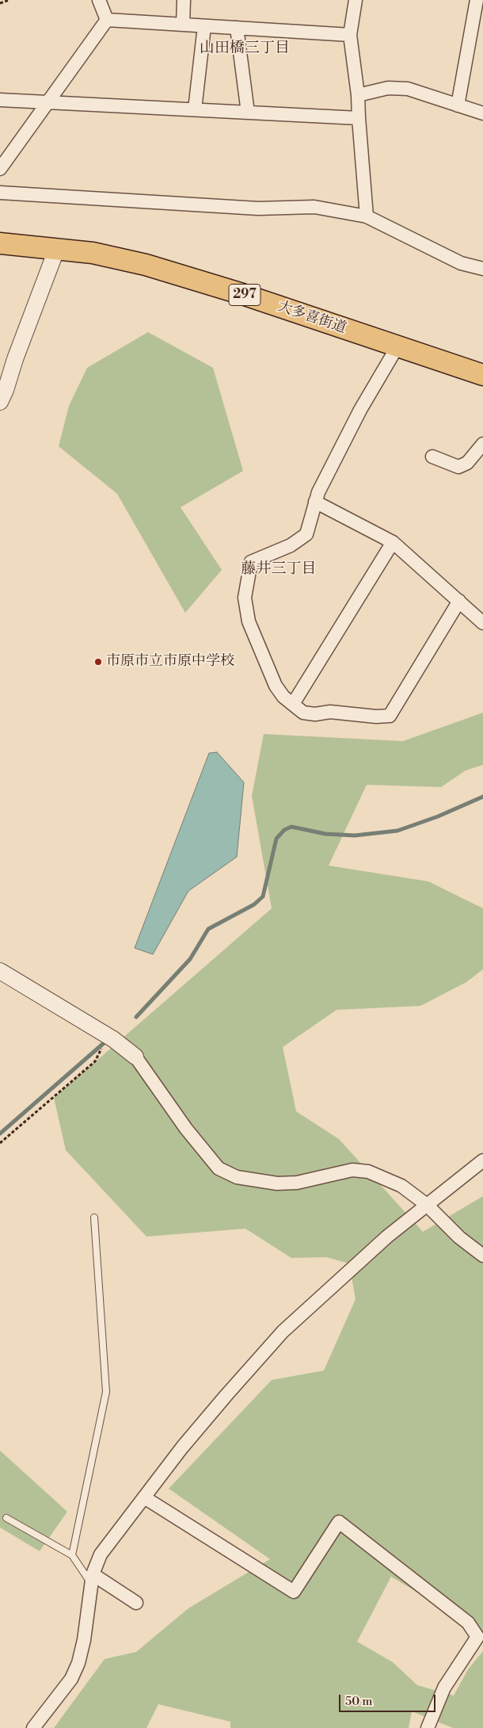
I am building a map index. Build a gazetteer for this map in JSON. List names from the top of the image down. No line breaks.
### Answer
{"streets":{"highway":["297","大多喜街道"]},"districts":["山田橋三丁目","藤井三丁目"],"places":["市原市立市原中学校"],"scale_bar":"50 m"}
